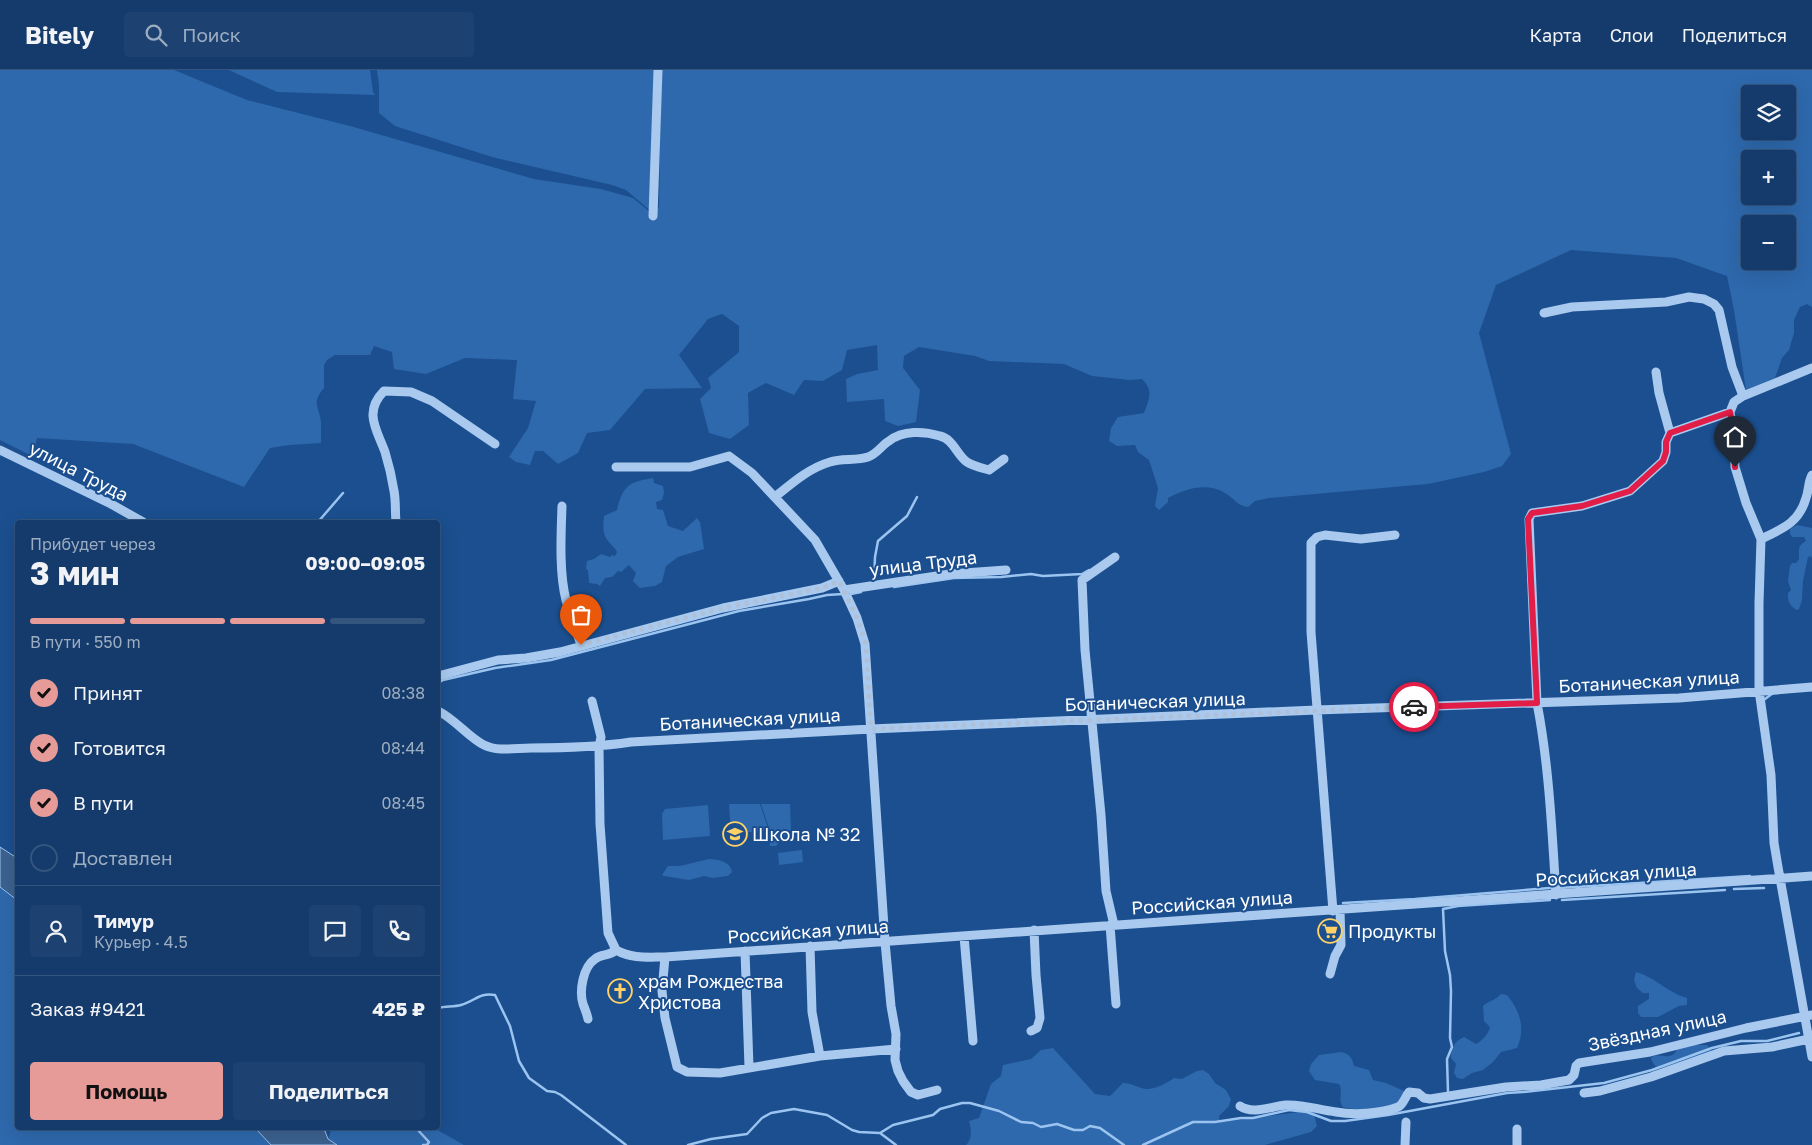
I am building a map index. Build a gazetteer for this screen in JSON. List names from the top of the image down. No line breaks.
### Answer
{"streets":{"street":["улица Труда","Ботаническая улица","Российская улица","Звёздная улица"]},"places":{"school or university":["Школа № 32"],"supermarket":["Продукты"],"church":["храм Рождества Христова"]},"page":{"header":"Bitely","search":"Поиск","nav":["Карта","Слои","Поделиться"],"map_buttons":["+","−"],"heading":["3 мин","Прибудет через","09:00–09:05"],"panel":["Тимур","Курьер · 4.5","Заказ #9421","425 ₽"],"bar":"В пути · 550 m","list":[["Принят","08:38"],["Готовится","08:44"],["В пути","08:45"],"Доставлен"],"buttons":["Помощь","Поделиться"]}}
